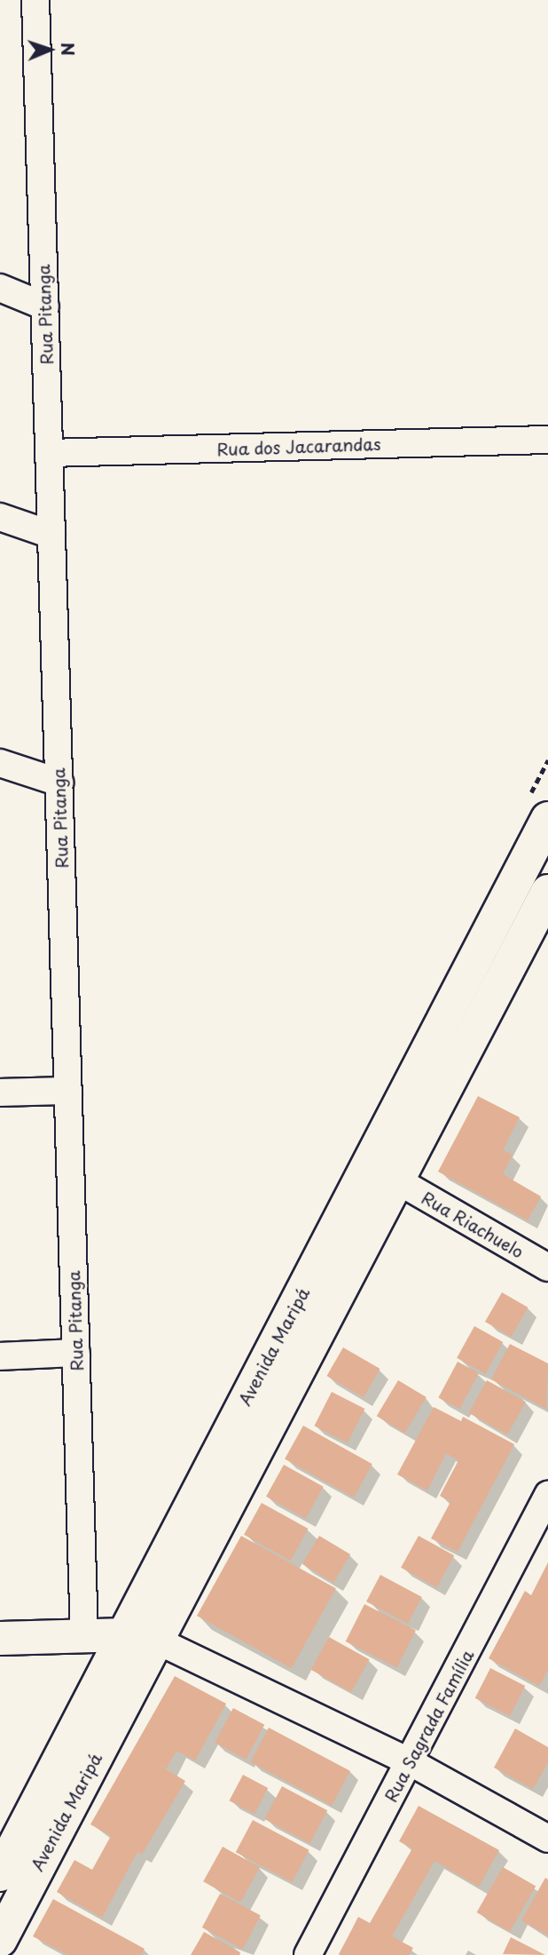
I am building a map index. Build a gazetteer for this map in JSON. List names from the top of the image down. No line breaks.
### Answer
{"streets":{"main road":["Avenida Maripá"],"street":["Rua Pitanga","Rua dos Jacarandas","Rua Riachuelo","Rua Sagrada Família"]},"crossings":[["Rua Pitanga","Rua dos Jacarandas"],["Rua Riachuelo","Avenida Maripá"]],"north":"right"}
